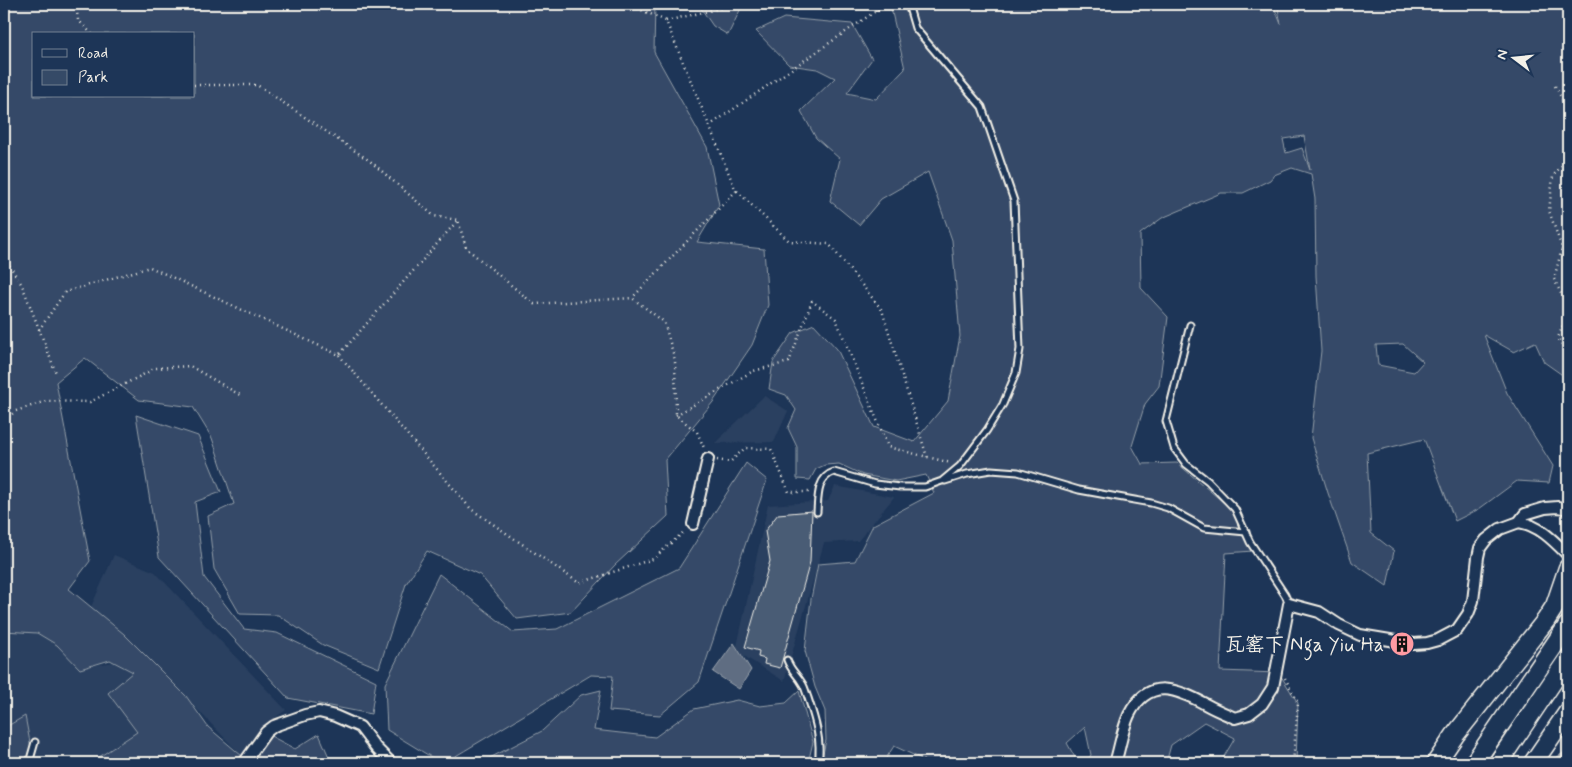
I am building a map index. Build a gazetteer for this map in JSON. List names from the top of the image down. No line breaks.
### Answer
{"places":{"building":["瓦窰下 Nga Yiu Ha"]},"legend":["Road","Park"],"north":"left"}
